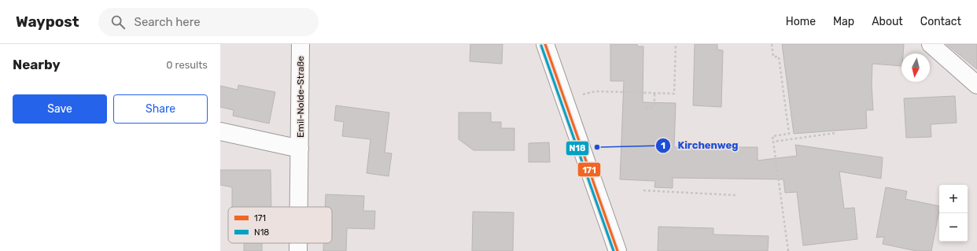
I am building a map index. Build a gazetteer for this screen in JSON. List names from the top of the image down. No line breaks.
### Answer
{"streets":{"street":["Emil-Nolde-Straße"]},"places":["Kirchenweg"],"lines":["transit line 171","transit line N18"],"legend":["171","N18"],"north":"bottom","page":{"header":"Waypost","search":"Search here","nav":["Home","Map","About","Contact"],"heading":["Nearby","0 results"],"buttons":["Save","Share"],"map_buttons":["+","−"]}}
